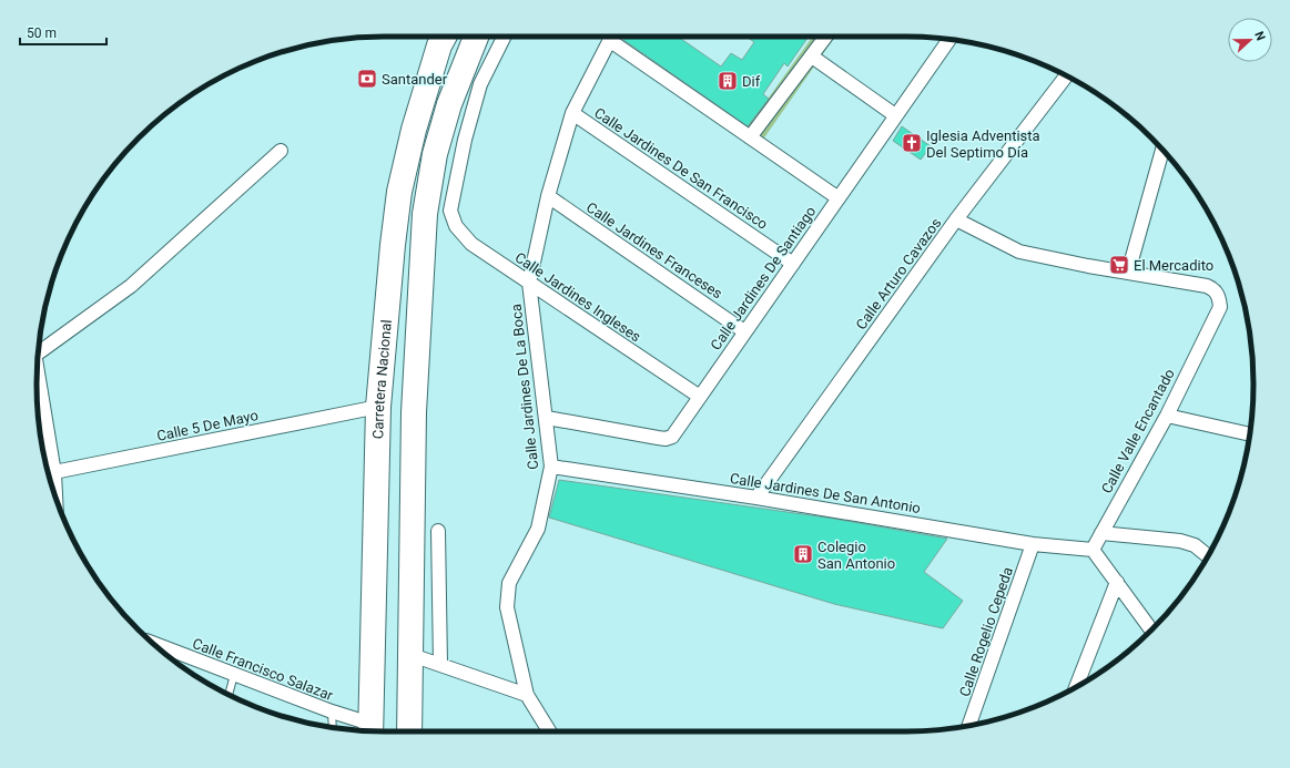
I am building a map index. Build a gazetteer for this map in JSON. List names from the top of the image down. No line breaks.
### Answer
{"streets":{"highway":["Carretera Nacional"],"street":["Calle Jardines De San Francisco","Calle Jardines Franceses","Calle Arturo Cavazos","Calle Jardines De Santiago","Calle Jardines Ingleses","Calle Jardines De La Boca","Calle 5 De Mayo","Calle Valle Encantado","Calle Jardines De San Antonio","Calle Rogelio Cepeda","Calle Francisco Salazar"]},"crossings":[["Calle Jardines De San Francisco","Calle Jardines De Santiago"],["Calle Jardines De San Francisco","Calle Jardines De La Boca"],["Calle Jardines Franceses","Calle Jardines De Santiago"],["Calle Jardines Franceses","Calle Jardines De La Boca"],["Calle Arturo Cavazos","Calle Jardines De San Antonio"],["Calle Jardines De Santiago","Calle Jardines Ingleses"],["Calle Jardines De Santiago","Calle Jardines De La Boca"],["Calle Jardines Ingleses","Calle Jardines De La Boca"],["Carretera Nacional","Calle 5 De Mayo"],["Calle Jardines De La Boca","Calle Jardines De San Antonio"],["Calle Valle Encantado","Calle Jardines De San Antonio"],["Calle Jardines De San Antonio","Calle Rogelio Cepeda"]],"places":{"bank":["Santander"],"building":["Dif","Colegio San Antonio"],"church":["Iglesia Adventista Del Septimo Día"],"supermarket":["El Mercadito"]},"scale_bar":"50 m","north":"right"}
